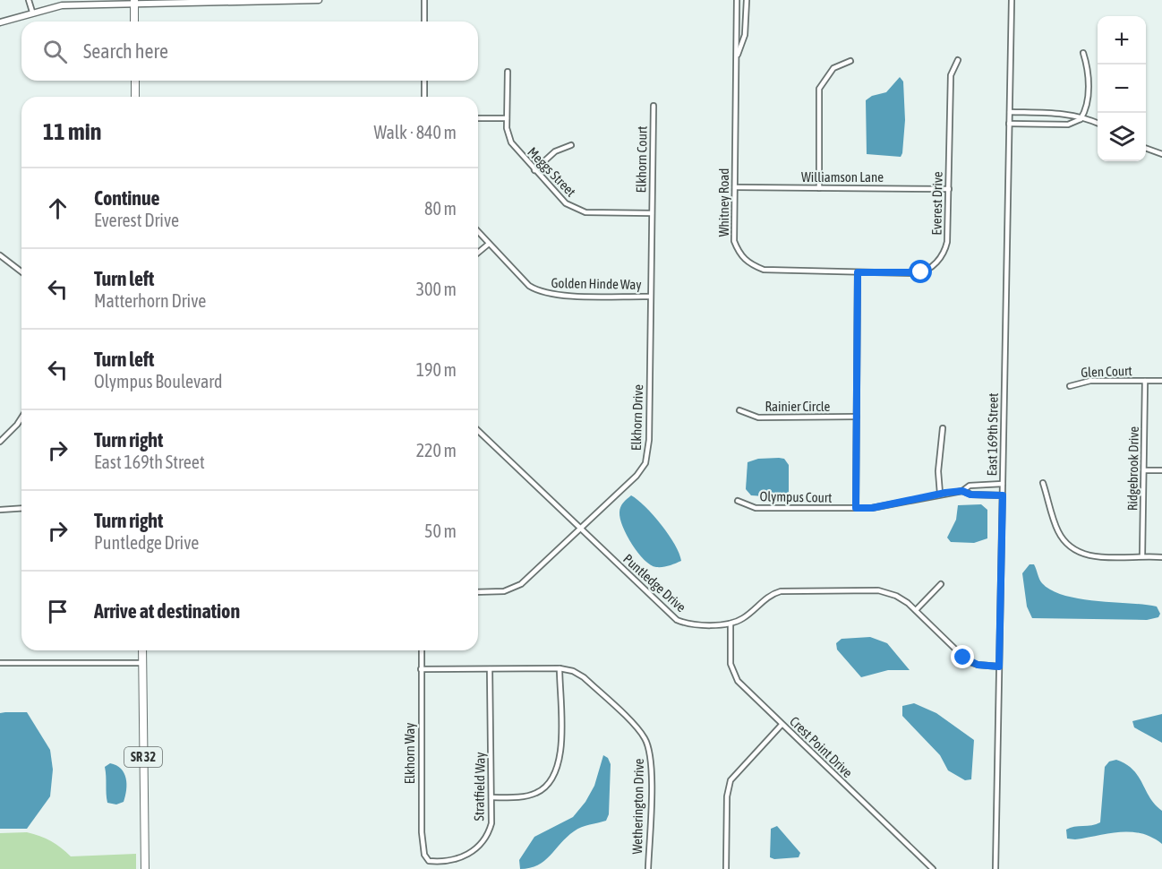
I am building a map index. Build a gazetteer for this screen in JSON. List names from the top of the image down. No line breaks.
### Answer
{"streets":{"main road":["SR 32"],"street":["Elkhorn Court","Meggs Street","Williamson Lane","Whitney Road","Everest Drive","Golden Hinde Way","Glen Court","Rainier Circle","Elkhorn Drive","East 169th Street","Ridgebrook Drive","Olympus Court","Puntledge Drive","Crest Point Drive","Elkhorn Way","Stratfield Way","Wetherington Drive"]},"crossings":[["Elkhorn Court","Meggs Street"],["Elkhorn Court","Elkhorn Drive"],["Meggs Street","Elkhorn Drive"],["Williamson Lane","Whitney Road"],["Williamson Lane","Everest Drive"],["Whitney Road","Everest Drive"],["Golden Hinde Way","Elkhorn Drive"],["Glen Court","Ridgebrook Drive"],["Elkhorn Drive","Puntledge Drive"],["Puntledge Drive","Crest Point Drive"],["Elkhorn Way","Stratfield Way"],["Elkhorn Way","Wetherington Drive"],["Stratfield Way","Wetherington Drive"]],"page":{"map_buttons":["+","−"],"search":"Search here","heading":["11 min","Walk · 840 m"],"list":[["Continue","Everest Drive","80 m"],["Turn left","Matterhorn Drive","300 m"],["Turn left","Olympus Boulevard","190 m"],["Turn right","East 169th Street","220 m"],["Turn right","Puntledge Drive","50 m"],"Arrive at destination"]}}
